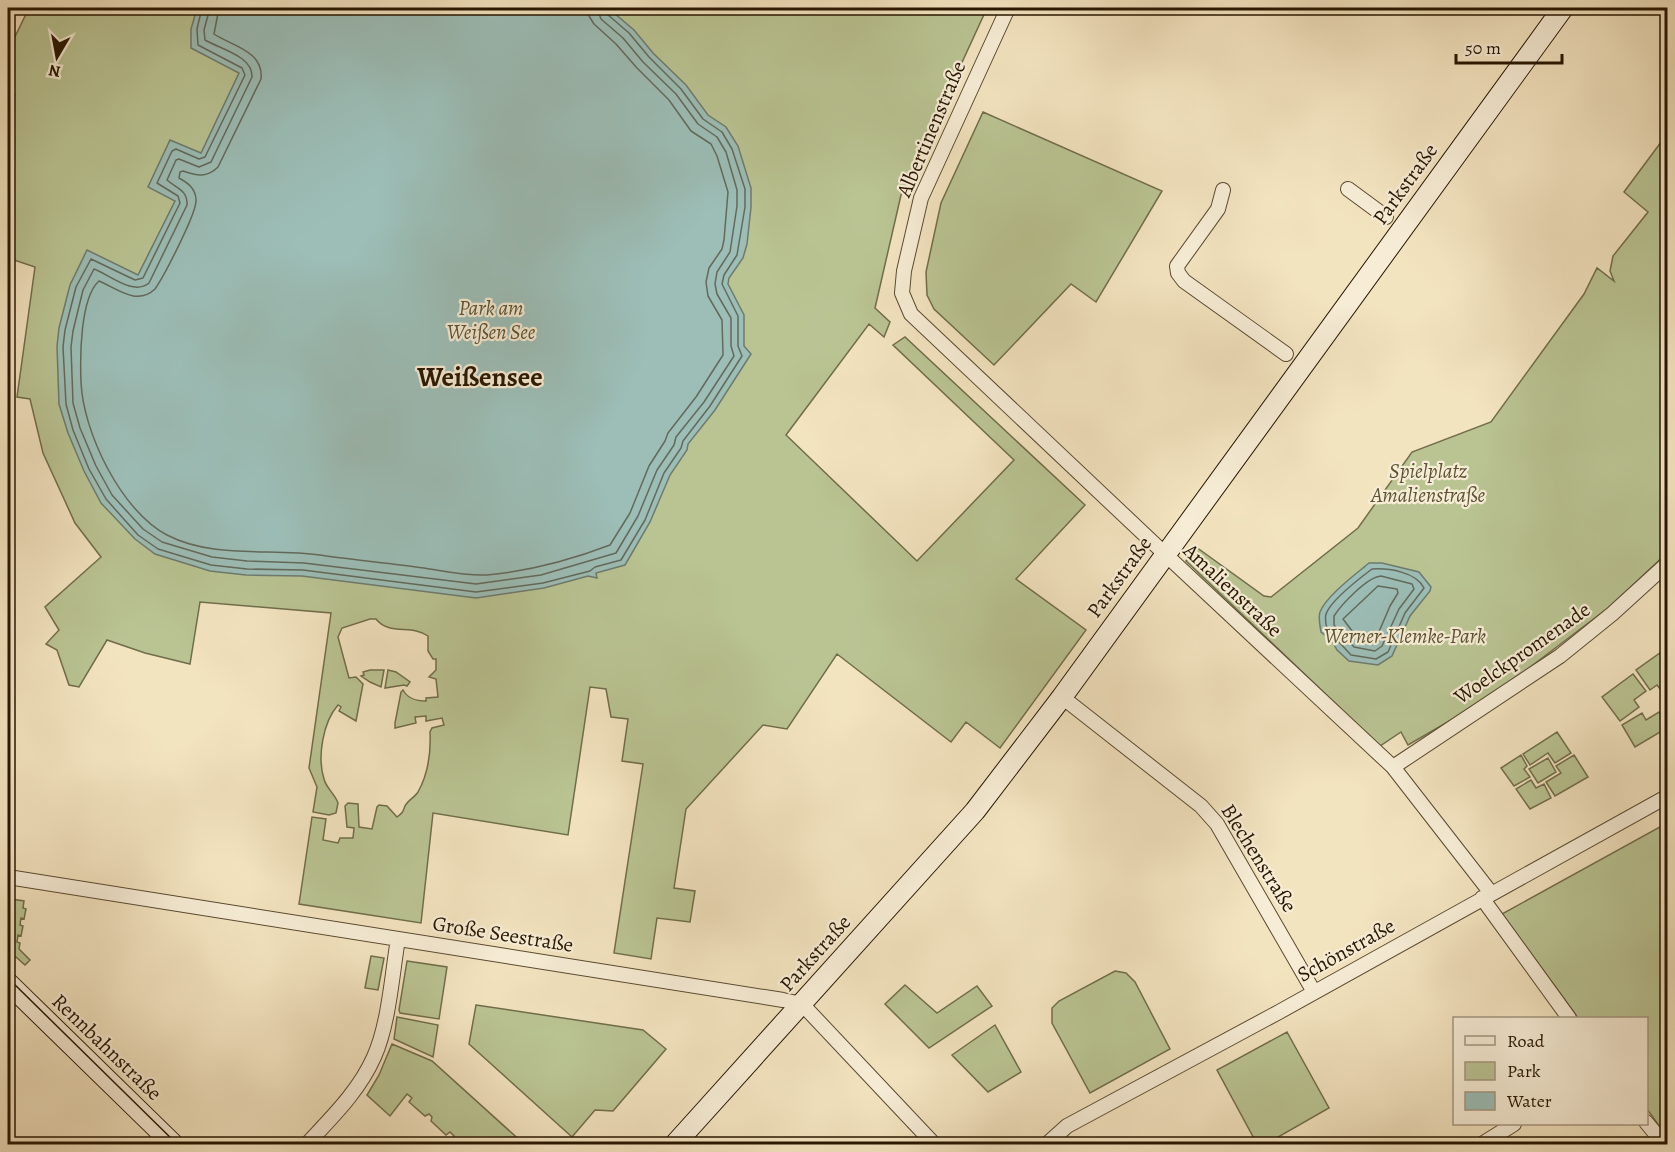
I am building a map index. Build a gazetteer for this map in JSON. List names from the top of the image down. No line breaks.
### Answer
{"streets":{"street":["Albertinenstraße","Parkstraße","Amalienstraße","Woelckpromenade","Blechenstraße","Große Seestraße","Schönstraße","Rennbahnstraße"]},"crossings":[["Albertinenstraße","Amalienstraße"],["Parkstraße","Amalienstraße"],["Parkstraße","Blechenstraße"],["Parkstraße","Große Seestraße"],["Amalienstraße","Woelckpromenade"],["Amalienstraße","Schönstraße"],["Blechenstraße","Schönstraße"]],"districts":["Weißensee"],"parks":["Park am Weißen See","Spielplatz Amalienstraße","Werner-Klemke-Park"],"legend":["Road","Park","Water"],"scale_bar":"50 m","north":"bottom"}
